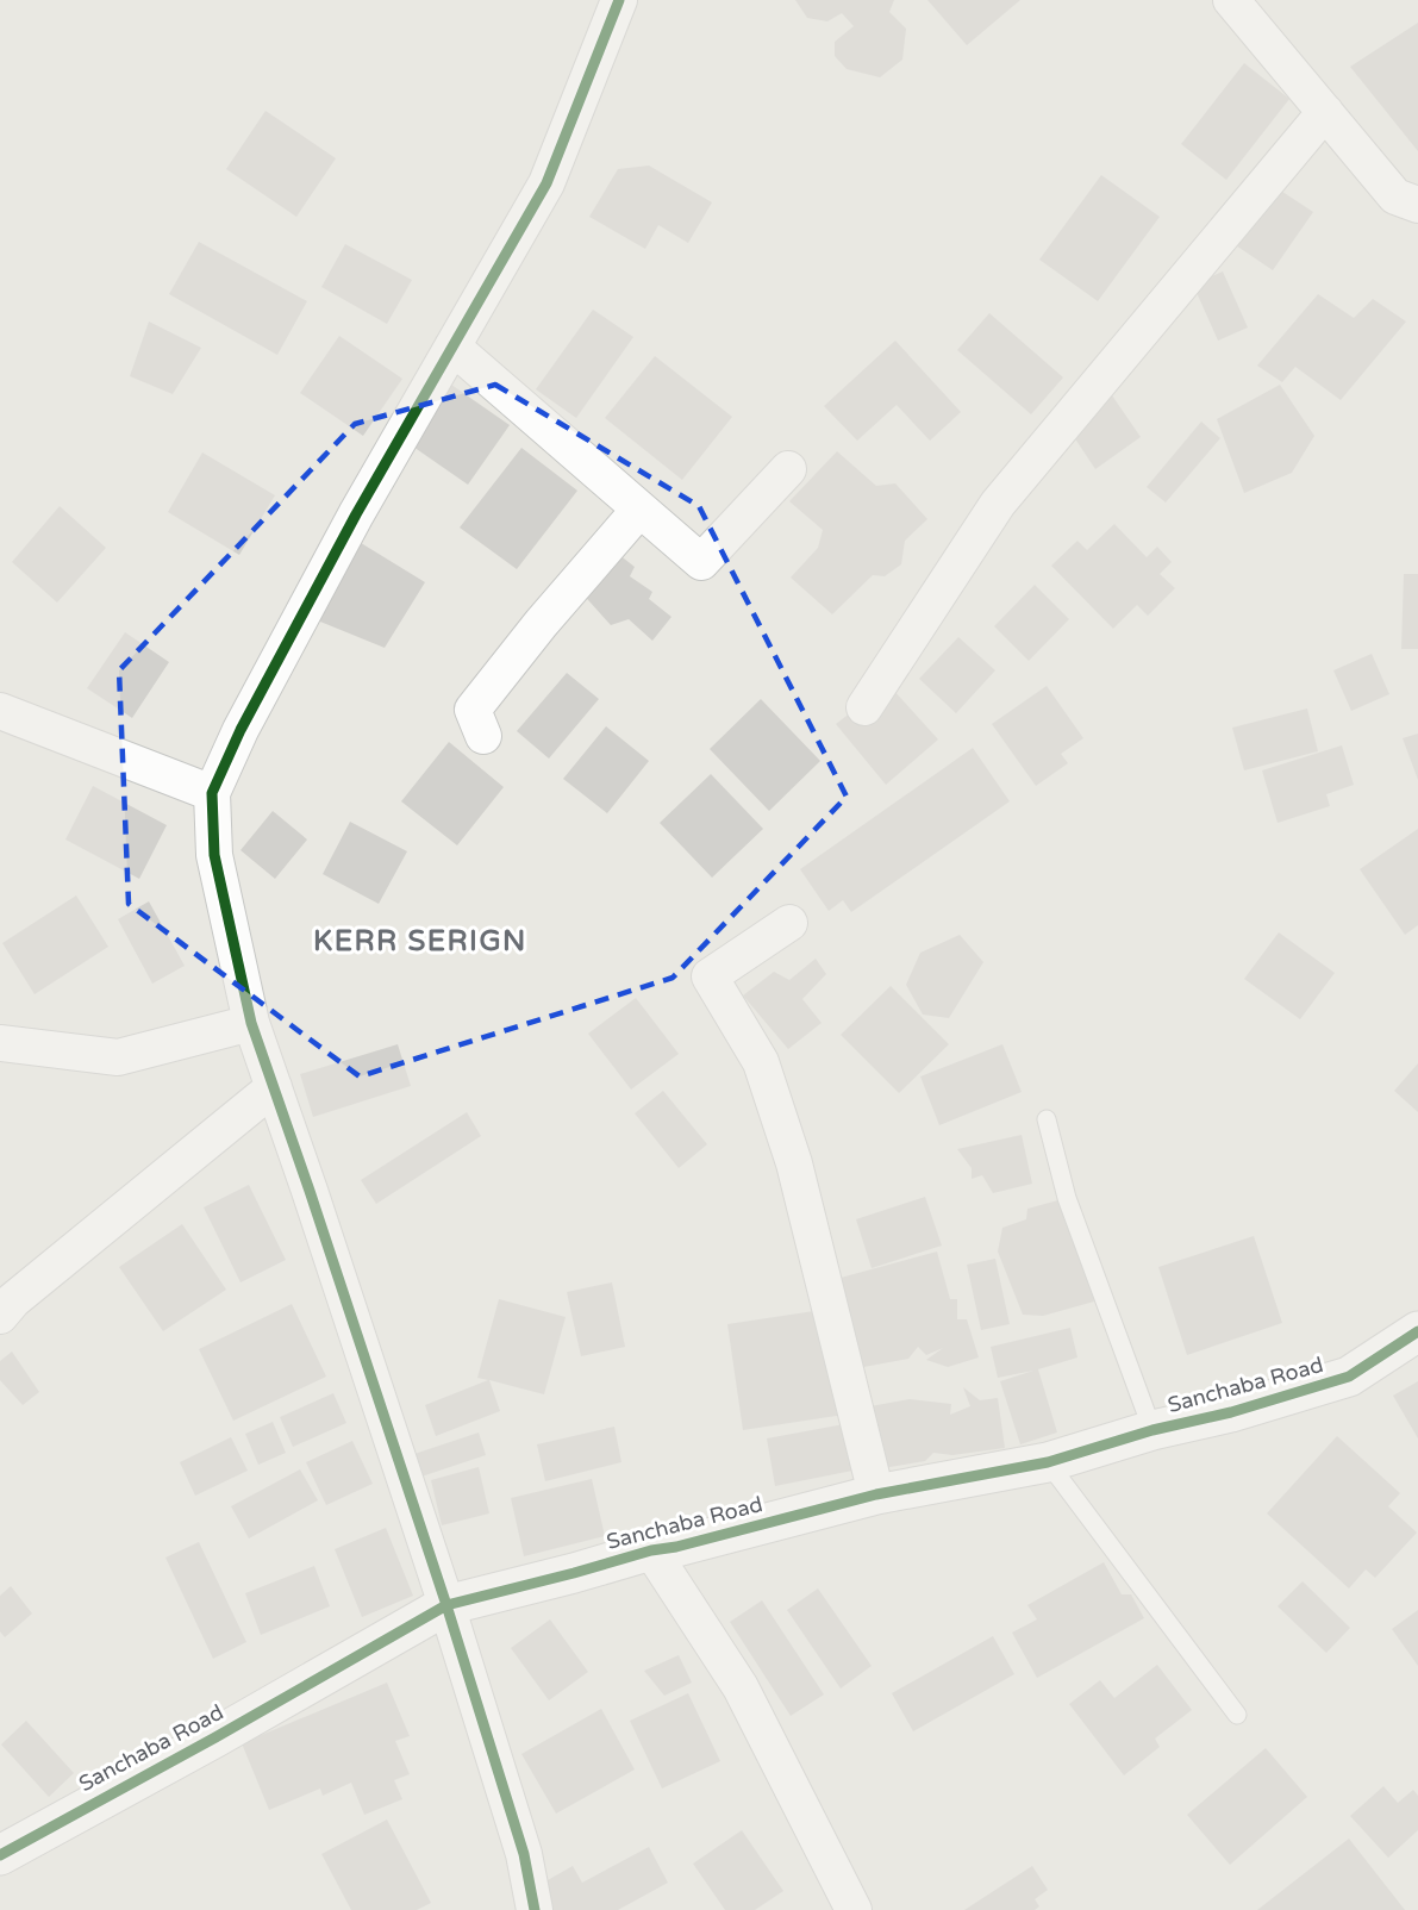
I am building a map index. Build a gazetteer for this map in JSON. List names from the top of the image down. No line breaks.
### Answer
{"streets":{"street":["Sanchaba Road"]},"districts":["KERR SERIGN"]}
